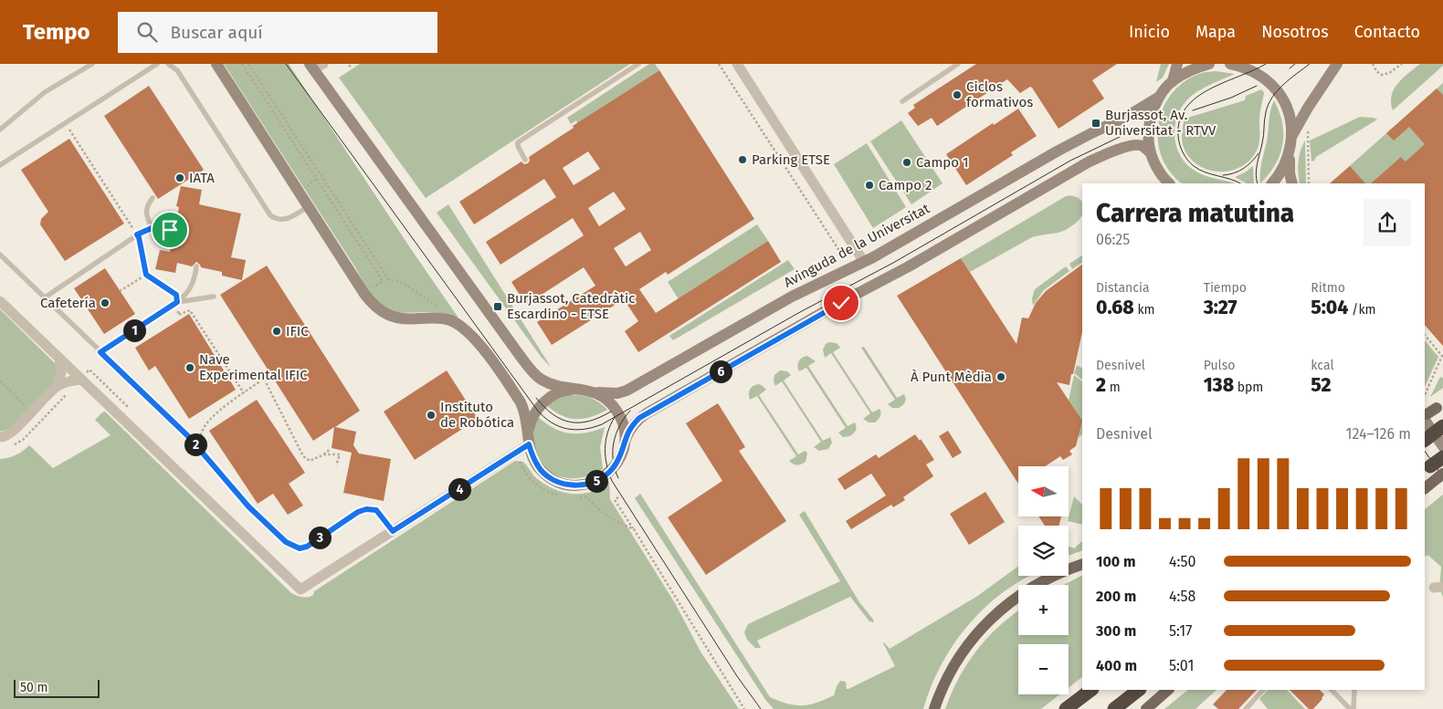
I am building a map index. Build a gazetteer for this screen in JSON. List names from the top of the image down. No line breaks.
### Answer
{"streets":{"street":["Avinguda de la Universitat"]},"places":{"other":["Ciclos formativos","Parking ETSE","Campo 1","IATA","Campo 2","Cafetería","IFIC","Nave Experimental IFIC","À Punt Mèdia","Instituto de Robótica"],"transit":["Burjassot, Av. Universitat - RTVV","Burjassot, Catedràtic Escardino - ETSE"]},"scale_bar":"50 m","north":"left","page":{"header":"Tempo","search":"Buscar aquí","nav":["Inicio","Mapa","Nosotros","Contacto"],"heading":["Carrera matutina","06:25"],"stats":[["Distancia","0.68 km"],["Tiempo","3:27"],["Ritmo","5:04 /km"],["Desnivel","2 m"],["Pulso","138 bpm"],["kcal","52"]],"pins":["1","6","2","5","4","3"],"chart":["Desnivel","124–126 m"],"map_buttons":["+","−"],"list":[{"name":"100 m","note":"4:50"},{"name":"200 m","note":"4:58"},{"name":"300 m","note":"5:17"},{"name":"400 m","note":"5:01"}],"scale":"50 m"}}
